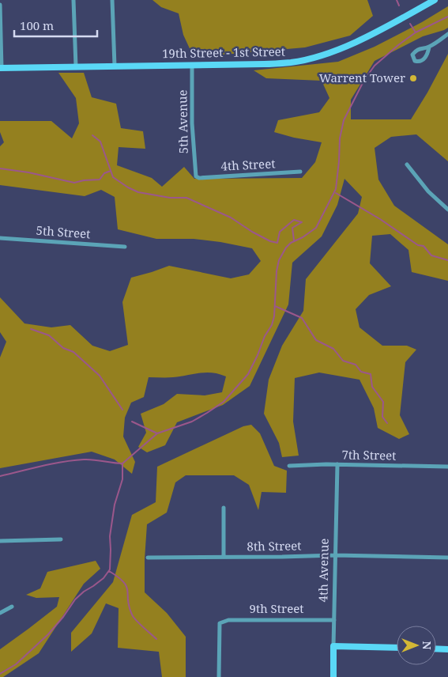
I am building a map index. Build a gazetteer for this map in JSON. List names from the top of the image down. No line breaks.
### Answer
{"streets":{"main road":["19th Street - 1st Street","4th Avenue"],"street":["5th Avenue","4th Street","5th Street","7th Street","8th Street","9th Street"]},"crossings":[["19th Street - 1st Street","5th Avenue"],["5th Avenue","4th Street"],["7th Street","4th Avenue"],["8th Street","4th Avenue"],["4th Avenue","9th Street"]],"places":["Warrent Tower"],"scale_bar":"100 m","north":"right"}
